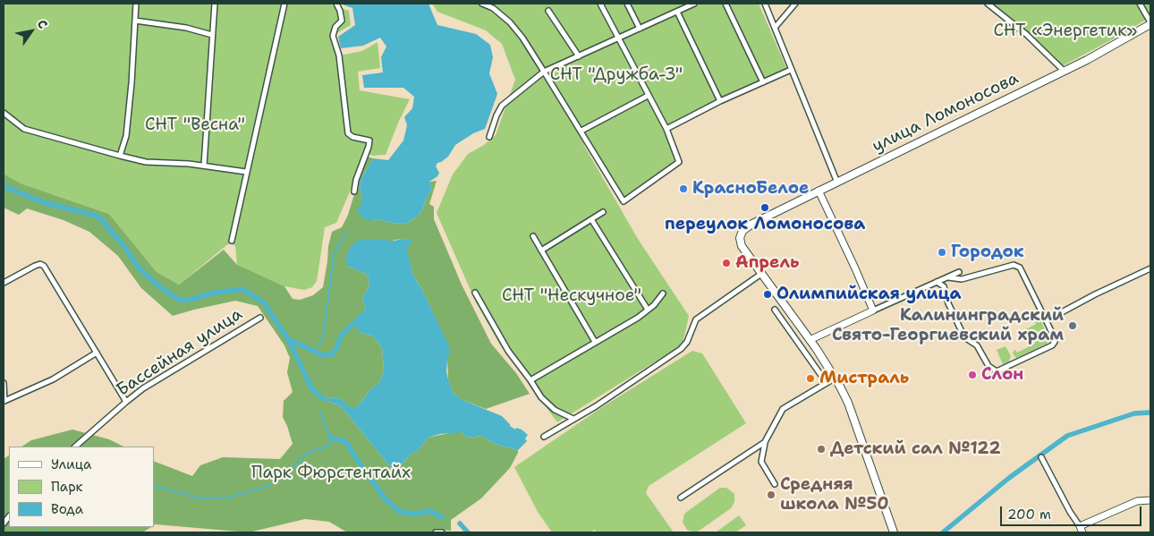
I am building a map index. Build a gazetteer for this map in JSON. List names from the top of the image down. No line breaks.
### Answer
{"streets":{"main road":["улица Ломоносова"],"street":["Бассейная улица"]},"parks":["СНТ «Энергетик»","СНТ \"Дружба-3\"","СНТ \"Весна\"","СНТ \"Нескучное\"","Парк Фюрстентайх"],"places":["КрасноБелое","переулок Ломоносова","Городок","Апрель","Олимпийская улица","Калининградский Свято-Георгиевский храм","Слон","Мистраль","Детский сал №122","Средняя школа №50"],"legend":["Улица","Парк","Вода"],"scale_bar":"200 m","north":"top right"}
